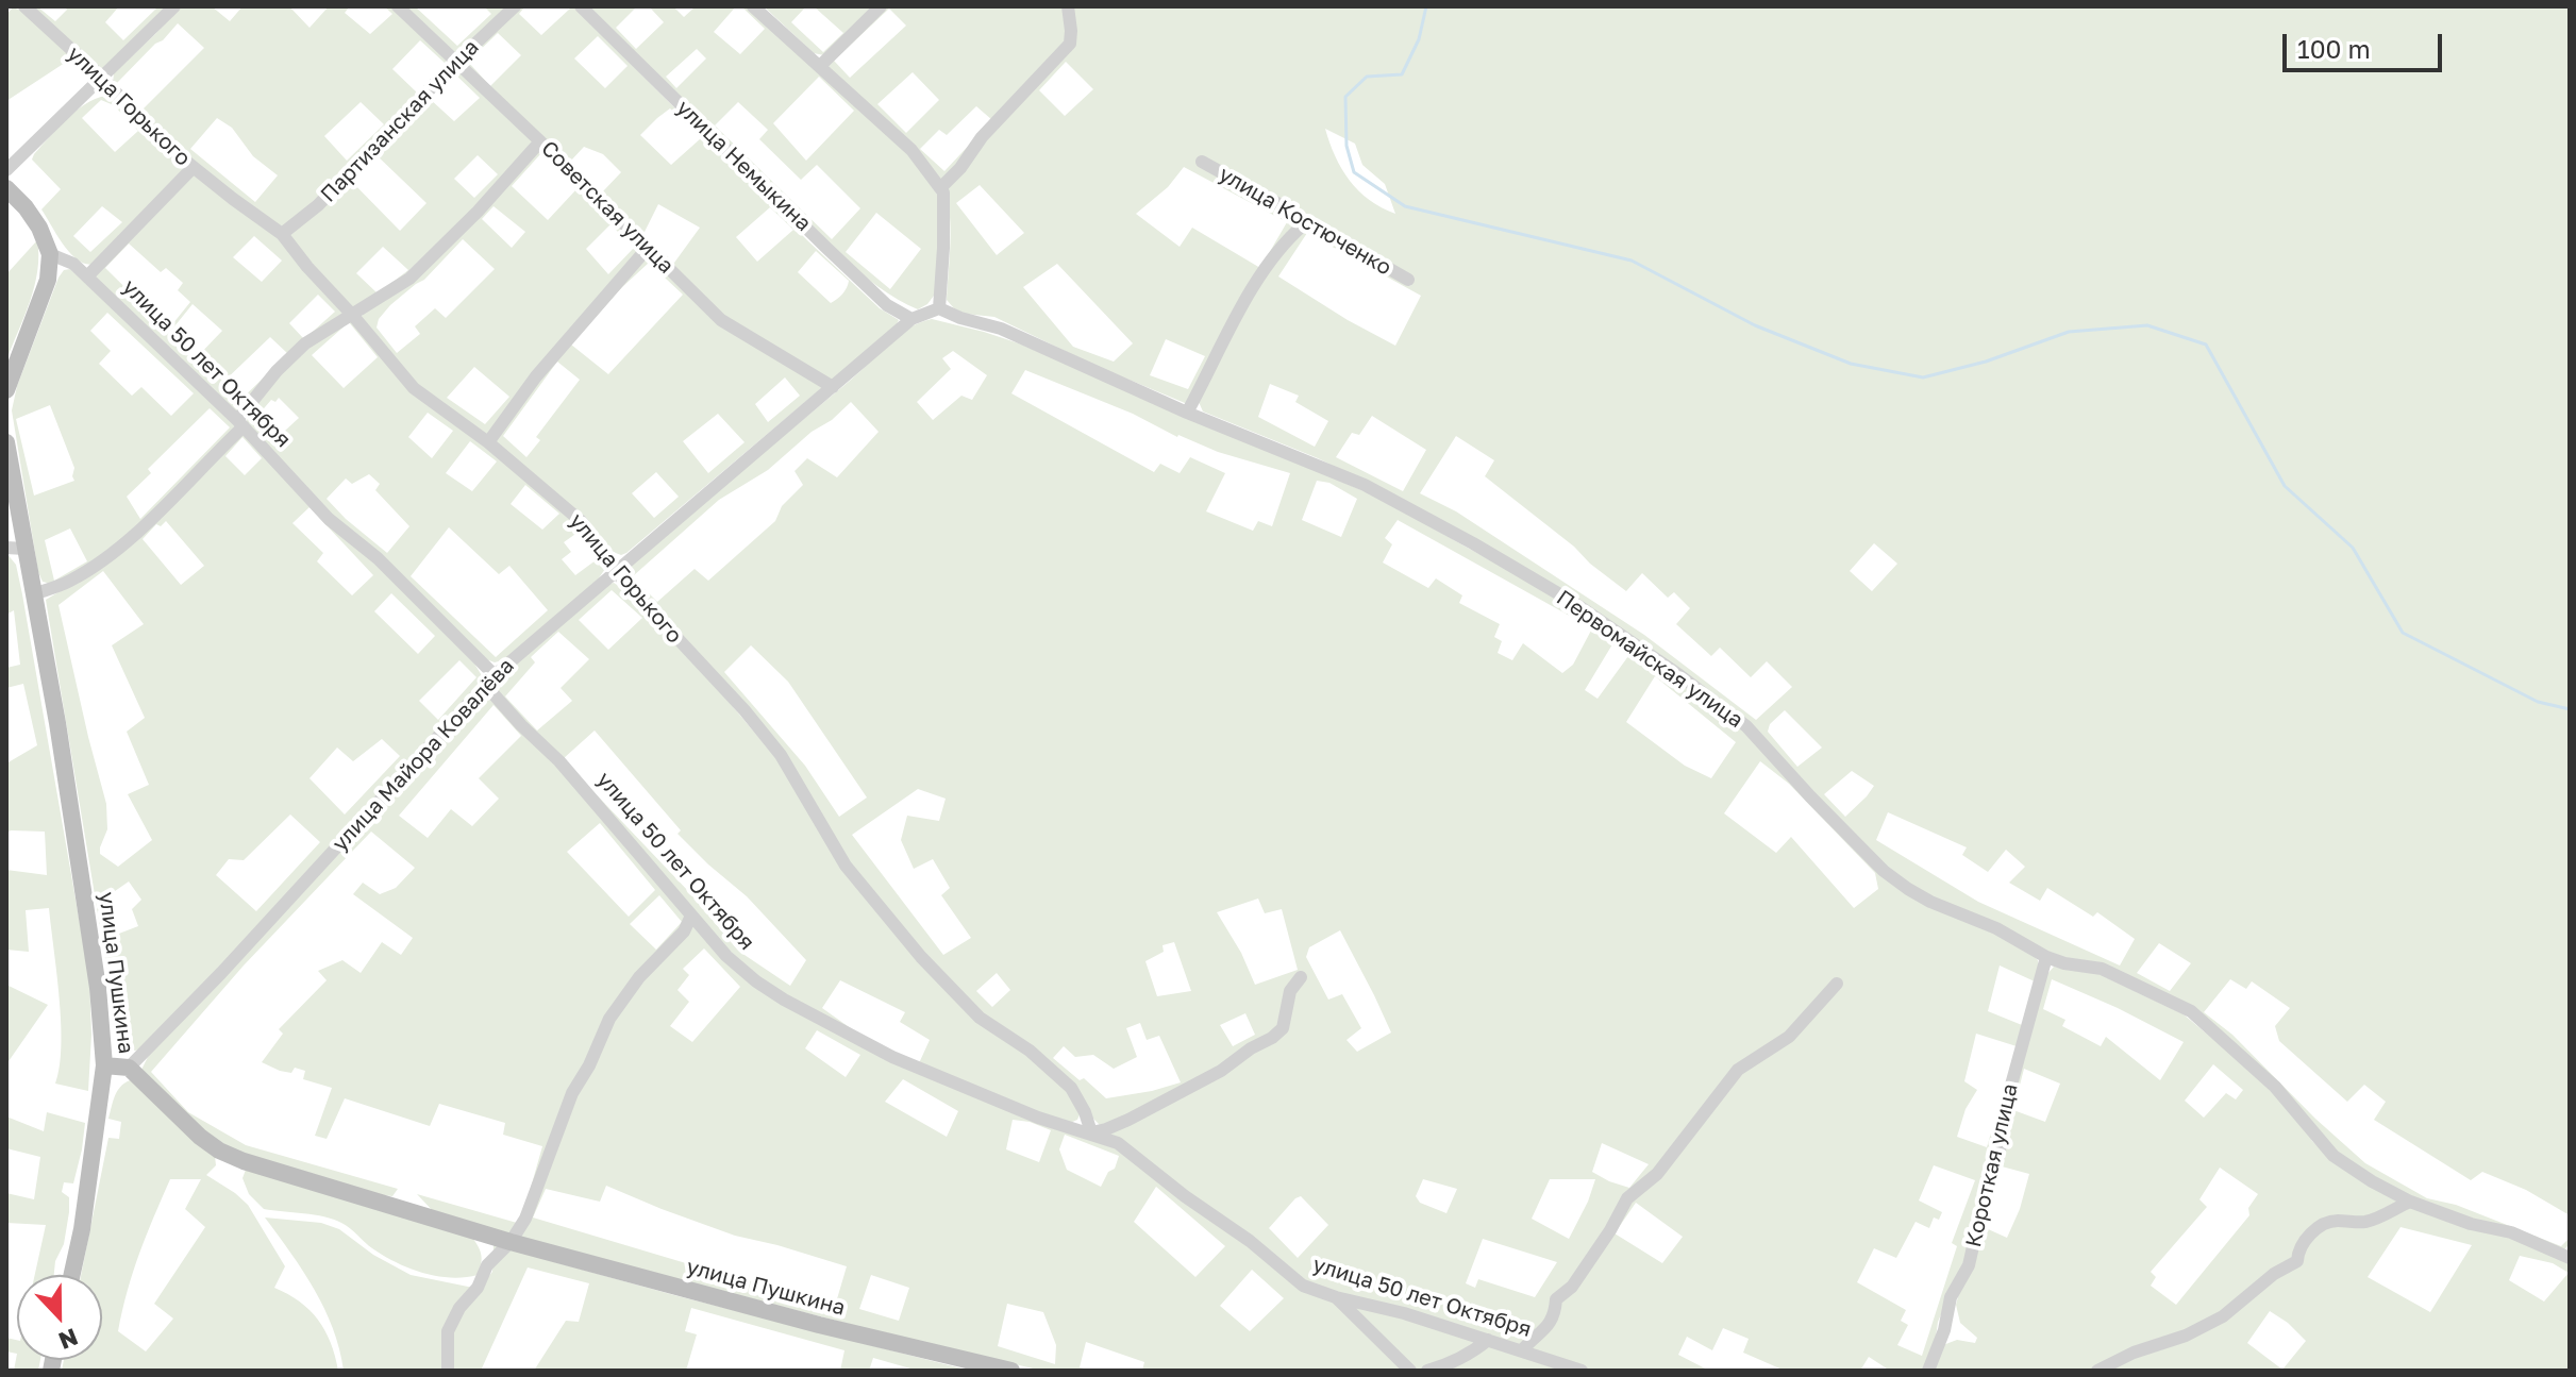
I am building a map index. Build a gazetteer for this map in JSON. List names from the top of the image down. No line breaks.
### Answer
{"streets":{"main road":["улица Пушкина"],"street":["улица Горького","Партизанская улица","улица Немыкина","Советская улица","улица Костюченко","улица 50 лет Октября","Первомайская улица","улица Майора Ковалёва","Короткая улица"]},"crossings":[["улица Горького","Партизанская улица"],["улица Горького","улица 50 лет Октября"],["улица Горького","улица Майора Ковалёва"],["Партизанская улица","Советская улица"],["улица Немыкина","улица Майора Ковалёва"],["Советская улица","улица Майора Ковалёва"],["улица 50 лет Октября","улица Майора Ковалёва"],["Первомайская улица","улица Майора Ковалёва"],["Первомайская улица","Короткая улица"],["улица Майора Ковалёва","улица Пушкина"]],"scale_bar":"100 m","north":"bottom"}
